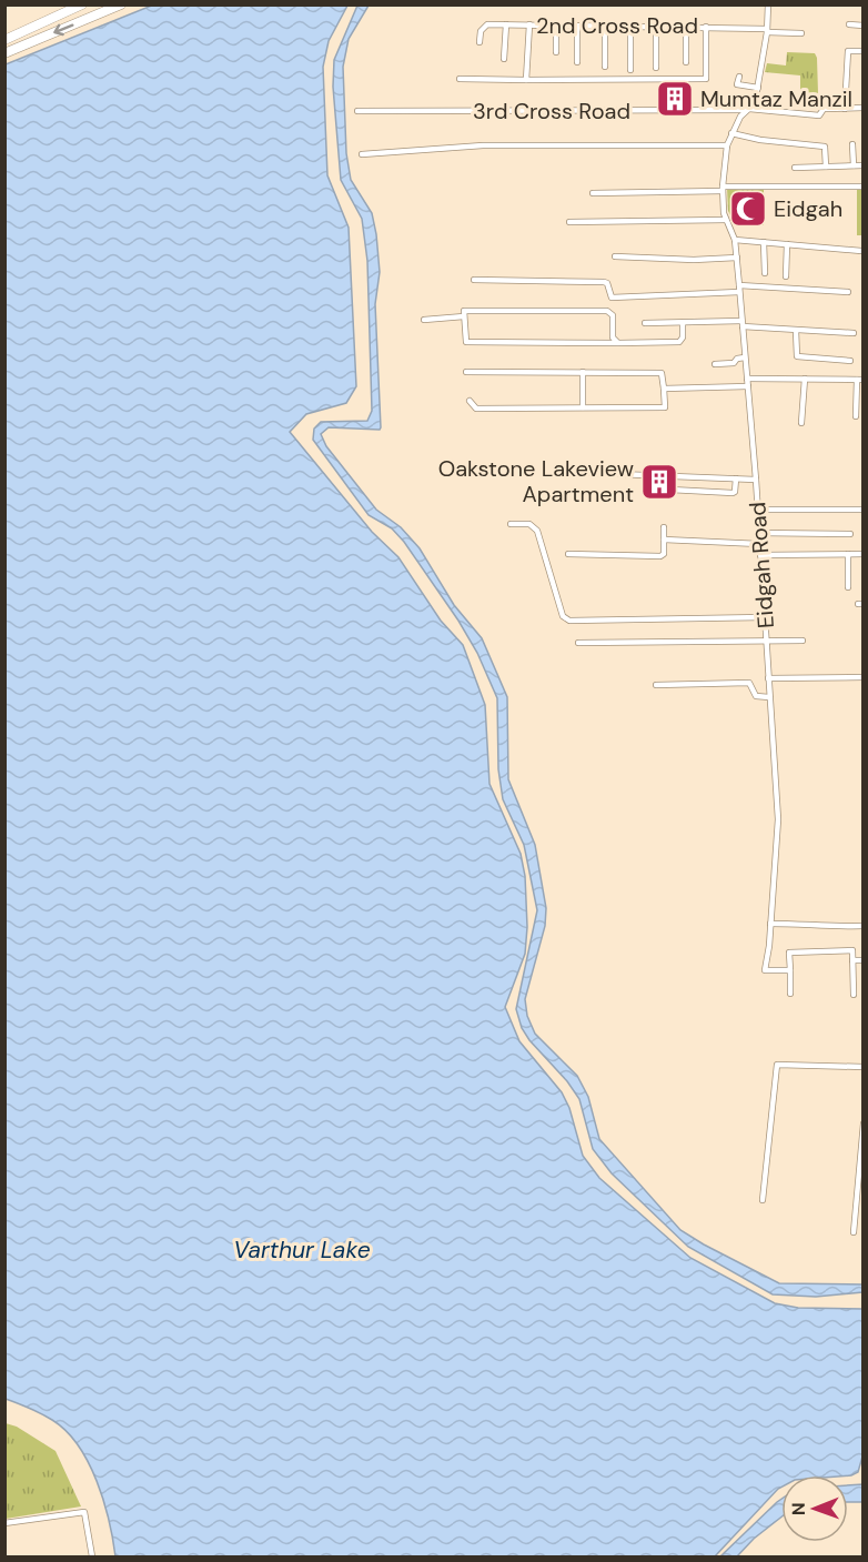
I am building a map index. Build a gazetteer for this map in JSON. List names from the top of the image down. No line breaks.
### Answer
{"streets":{"street":["2nd Cross Road","3rd Cross Road","Eidgah Road"]},"crossings":[["2nd Cross Road","Eidgah Road"],["3rd Cross Road","Eidgah Road"]],"water":["Varthur Lake"],"places":{"building":["Mumtaz Manzil","Oakstone Lakeview Apartment"],"mosque":["Eidgah"]},"north":"left"}
